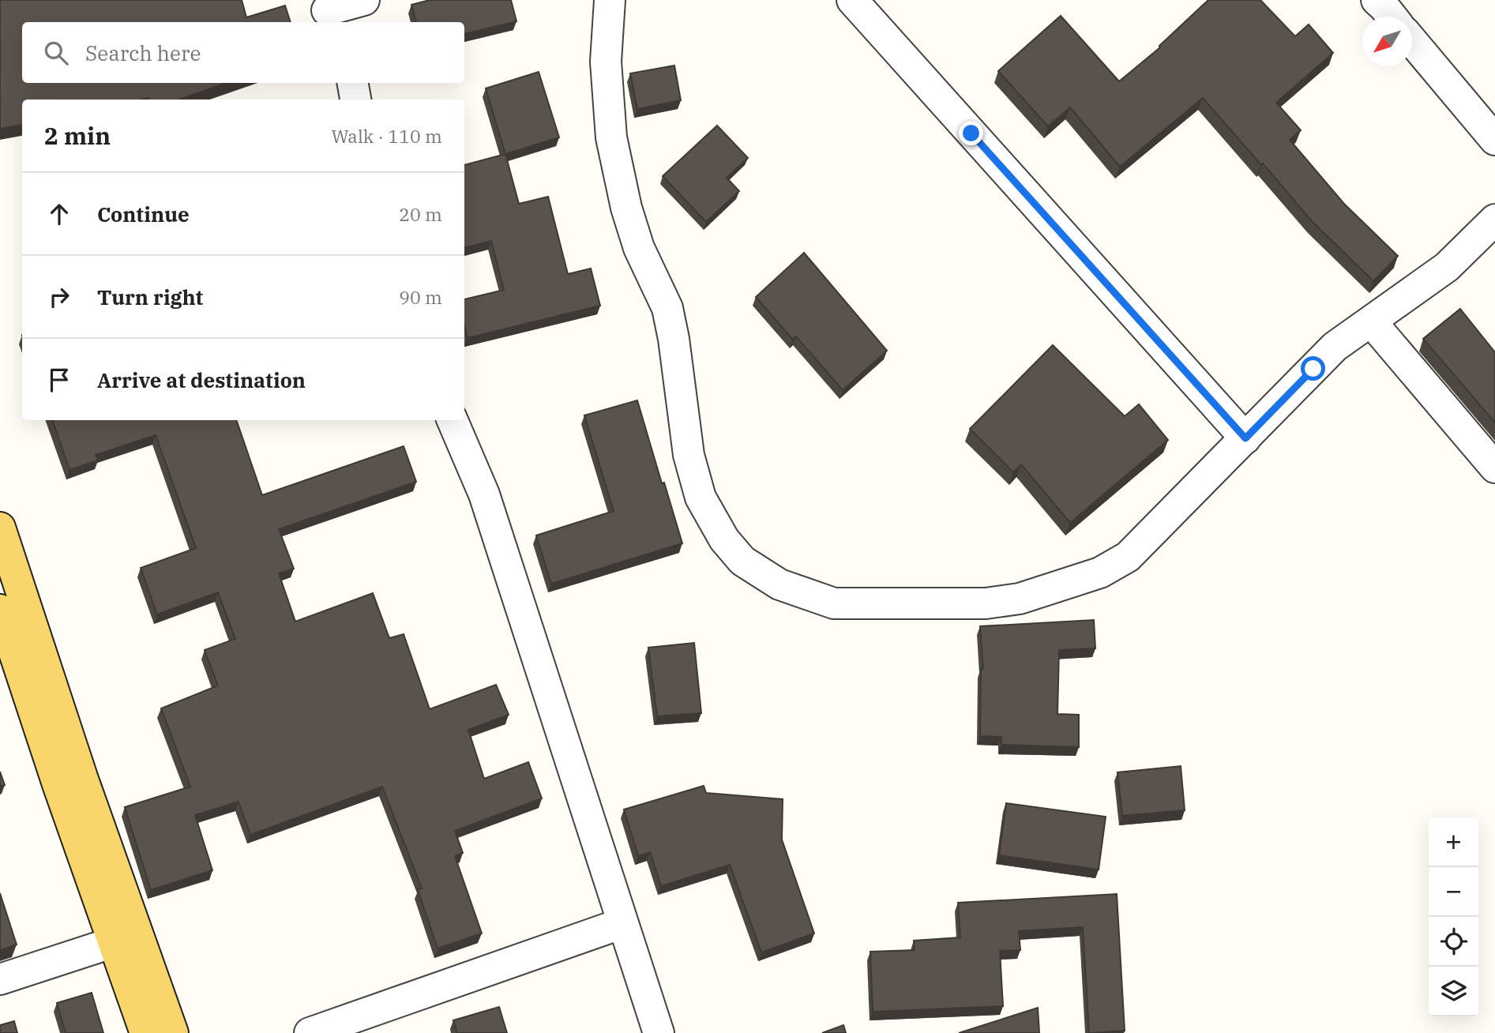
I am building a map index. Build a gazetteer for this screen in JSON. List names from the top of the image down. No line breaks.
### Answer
{"north":"bottom left","page":{"search":"Search here","heading":["2 min","Walk · 110 m"],"list":[["Continue","20 m"],["Turn right","90 m"],"Arrive at destination"],"map_buttons":["+","−"]}}
